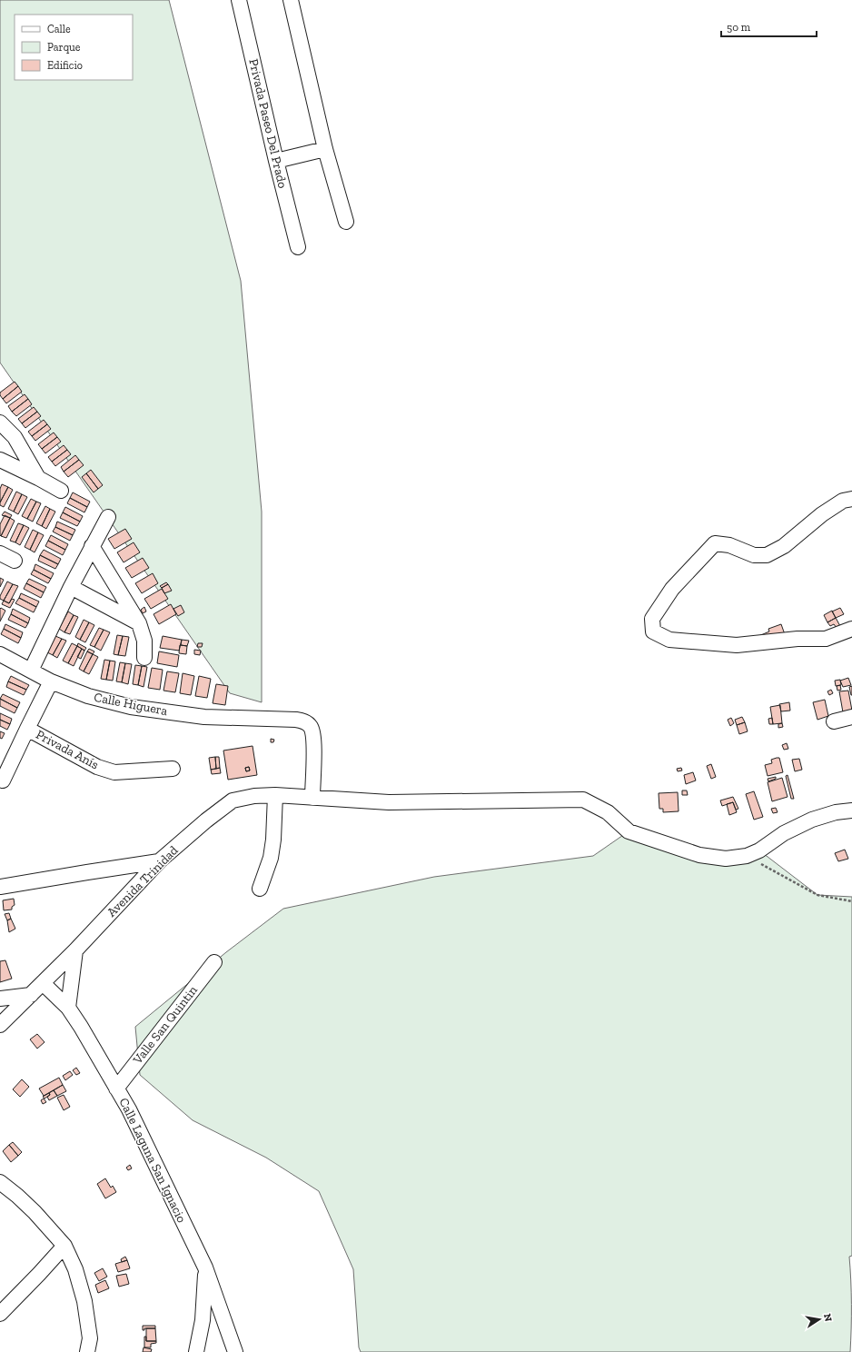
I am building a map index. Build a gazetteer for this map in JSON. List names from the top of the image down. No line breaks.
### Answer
{"streets":{"street":["Privada Paseo Del Prado","Calle Higuera","Privada Anís","Avenida Trinidad","Valle San Quintin","Calle Laguna San Ignacio"]},"crossings":[["Calle Higuera","Privada Anís"],["Calle Higuera","Avenida Trinidad"],["Avenida Trinidad","Calle Laguna San Ignacio"],["Valle San Quintin","Calle Laguna San Ignacio"]],"legend":["Calle","Parque","Edificio"],"scale_bar":"50 m","north":"right"}
